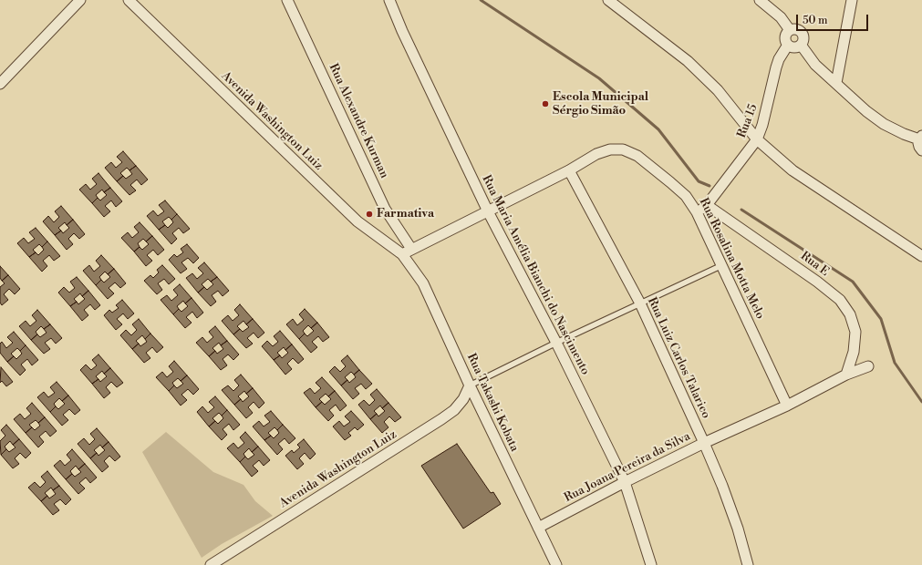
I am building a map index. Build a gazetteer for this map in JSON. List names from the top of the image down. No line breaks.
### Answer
{"streets":{"street":["Avenida Washington Luiz","Rua Alexandre Kurman","Rua 15","Rua Rosalina Motta Melo","Rua E","Rua Maria Amélia Bianchi do Nascimento","Rua Luiz Carlos Talarico","Rua Takashi Kobata","Rua Joana Pereira da Silva"]},"crossings":[["Avenida Washington Luiz","Rua Takashi Kobata"],["Rua 15","Rua Rosalina Motta Melo"],["Rua 15","Rua E"],["Rua Rosalina Motta Melo","Rua Luiz Carlos Talarico"],["Rua Rosalina Motta Melo","Rua Joana Pereira da Silva"],["Rua E","Rua Joana Pereira da Silva"],["Rua Maria Amélia Bianchi do Nascimento","Rua Joana Pereira da Silva"],["Rua Luiz Carlos Talarico","Rua Joana Pereira da Silva"],["Rua Takashi Kobata","Rua Joana Pereira da Silva"]],"places":["Escola Municipal Sérgio Simão","Farmativa"],"scale_bar":"50 m"}
